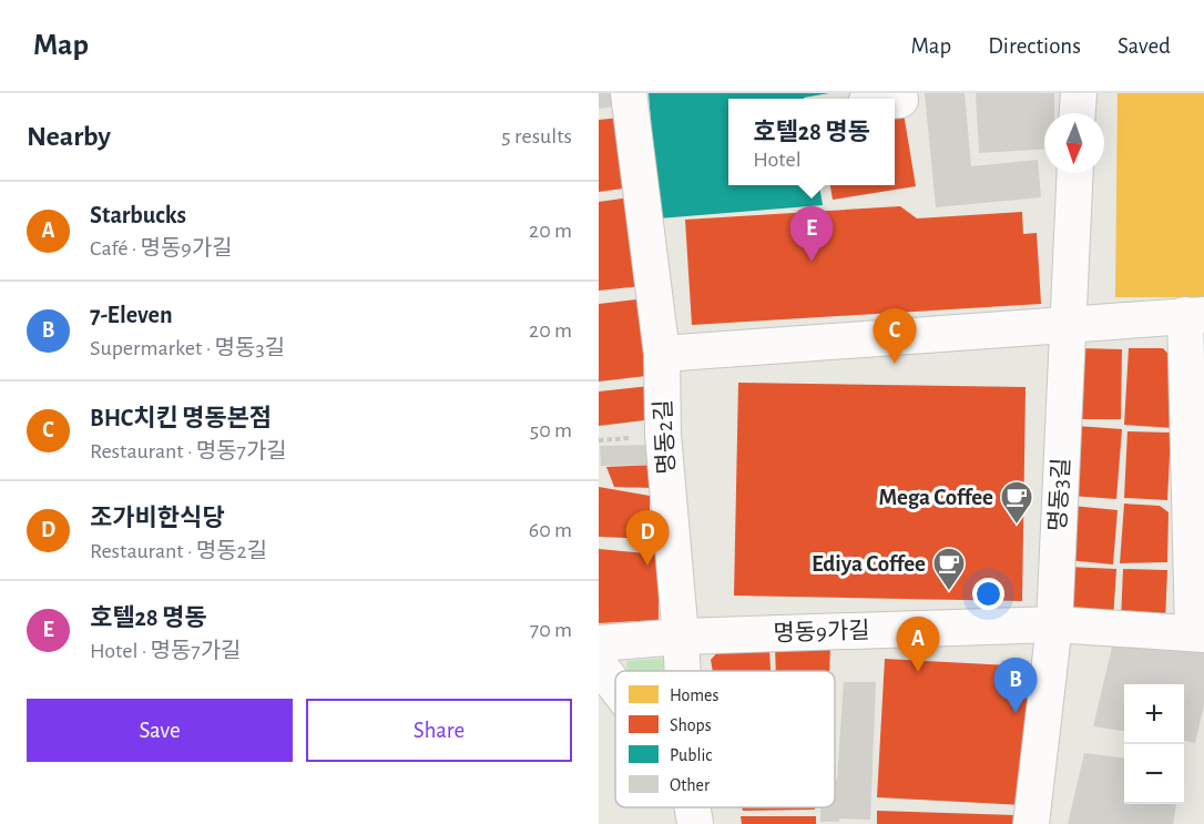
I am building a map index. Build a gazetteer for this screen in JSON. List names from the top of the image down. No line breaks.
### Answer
{"streets":{"street":["명동2길","명동3길","명동9가길"]},"crossings":[["명동2길","명동9가길"],["명동3길","명동9가길"]],"places":{"cafe":["Mega Coffee","Ediya Coffee"]},"legend":["Homes","Shops","Public","Other"],"north":"bottom","page":{"header":"Map","nav":["Map","Directions","Saved"],"heading":["Nearby","5 results"],"popup":["호텔28 명동","Hotel"],"list":[{"mark":"A","name":"Starbucks","note":"Café · 명동9가길","value":"20 m"},{"mark":"B","name":"7-Eleven","note":"Supermarket · 명동3길","value":"20 m"},{"mark":"C","name":"BHC치킨 명동본점","note":"Restaurant · 명동7가길","value":"50 m"},{"mark":"D","name":"조가비한식당","note":"Restaurant · 명동2길","value":"60 m"},{"mark":"E","name":"호텔28 명동","note":"Hotel · 명동7가길","value":"70 m"}],"pins":["E","C","D","A","B"],"buttons":["Save","Share"],"map_buttons":["+","−"]}}
